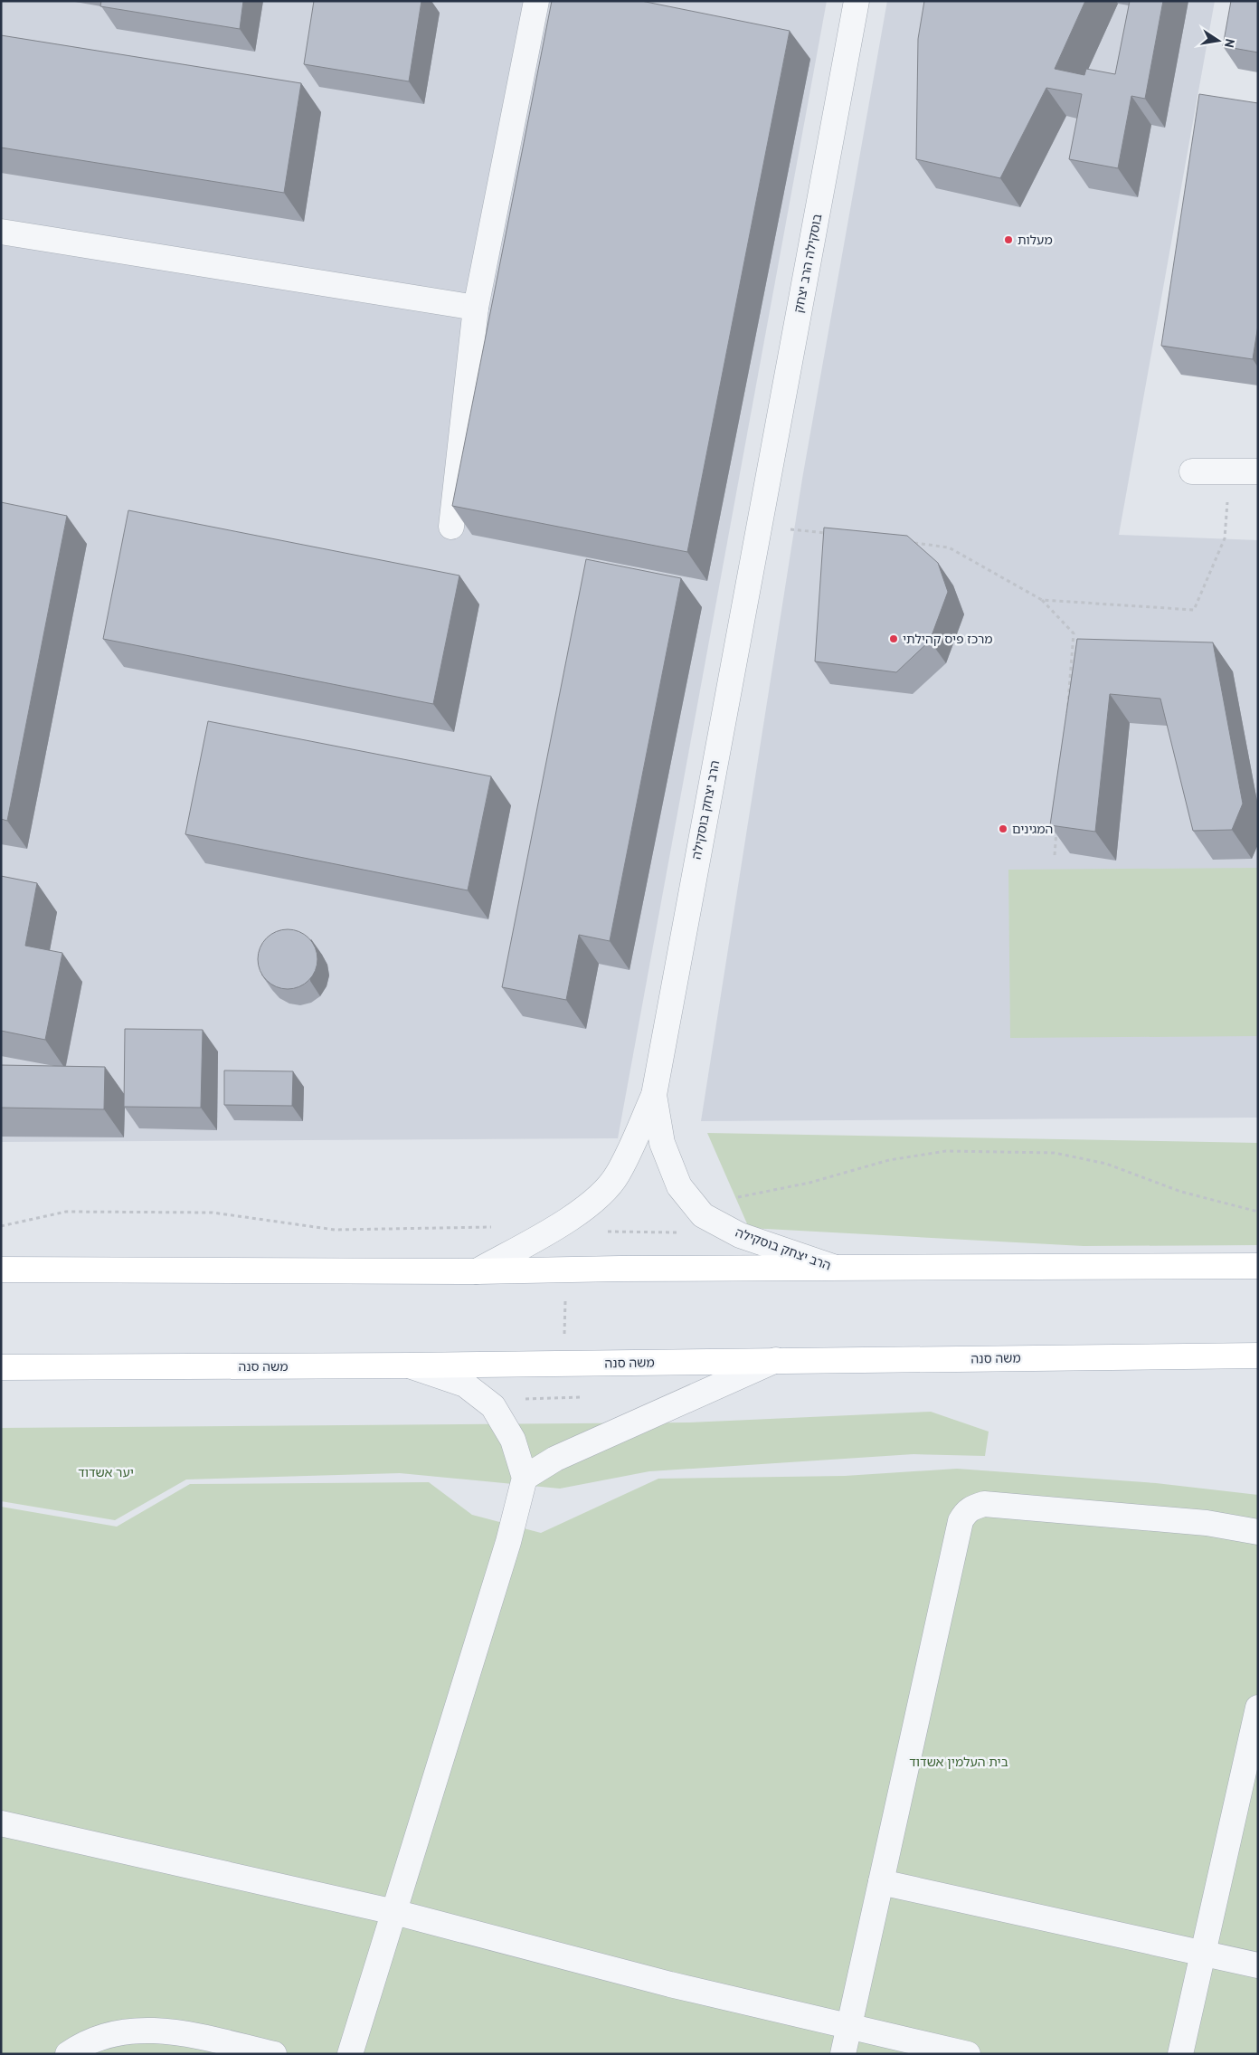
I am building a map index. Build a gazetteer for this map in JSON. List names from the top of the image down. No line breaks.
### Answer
{"streets":{"main road":["משה סנה"],"street":["בוסקילה הרב יצחק","הרב יצחק בוסקילה"]},"crossings":[["בוסקילה הרב יצחק","הרב יצחק בוסקילה"]],"parks":["יער אשדוד","בית העלמין אשדוד"],"places":["מעלות","מרכז פיס קהילתי","המגינים"],"north":"right"}
